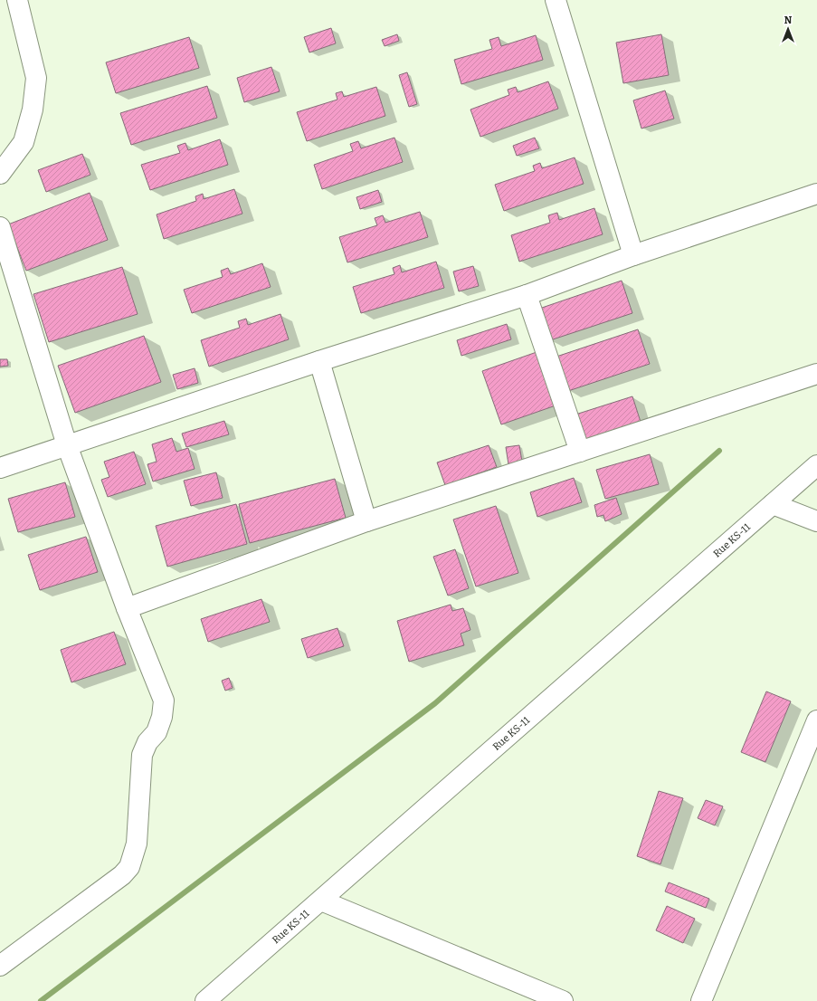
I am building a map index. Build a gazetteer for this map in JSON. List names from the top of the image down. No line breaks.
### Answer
{"streets":{"street":["Rue KS-11"]},"north":"top"}
